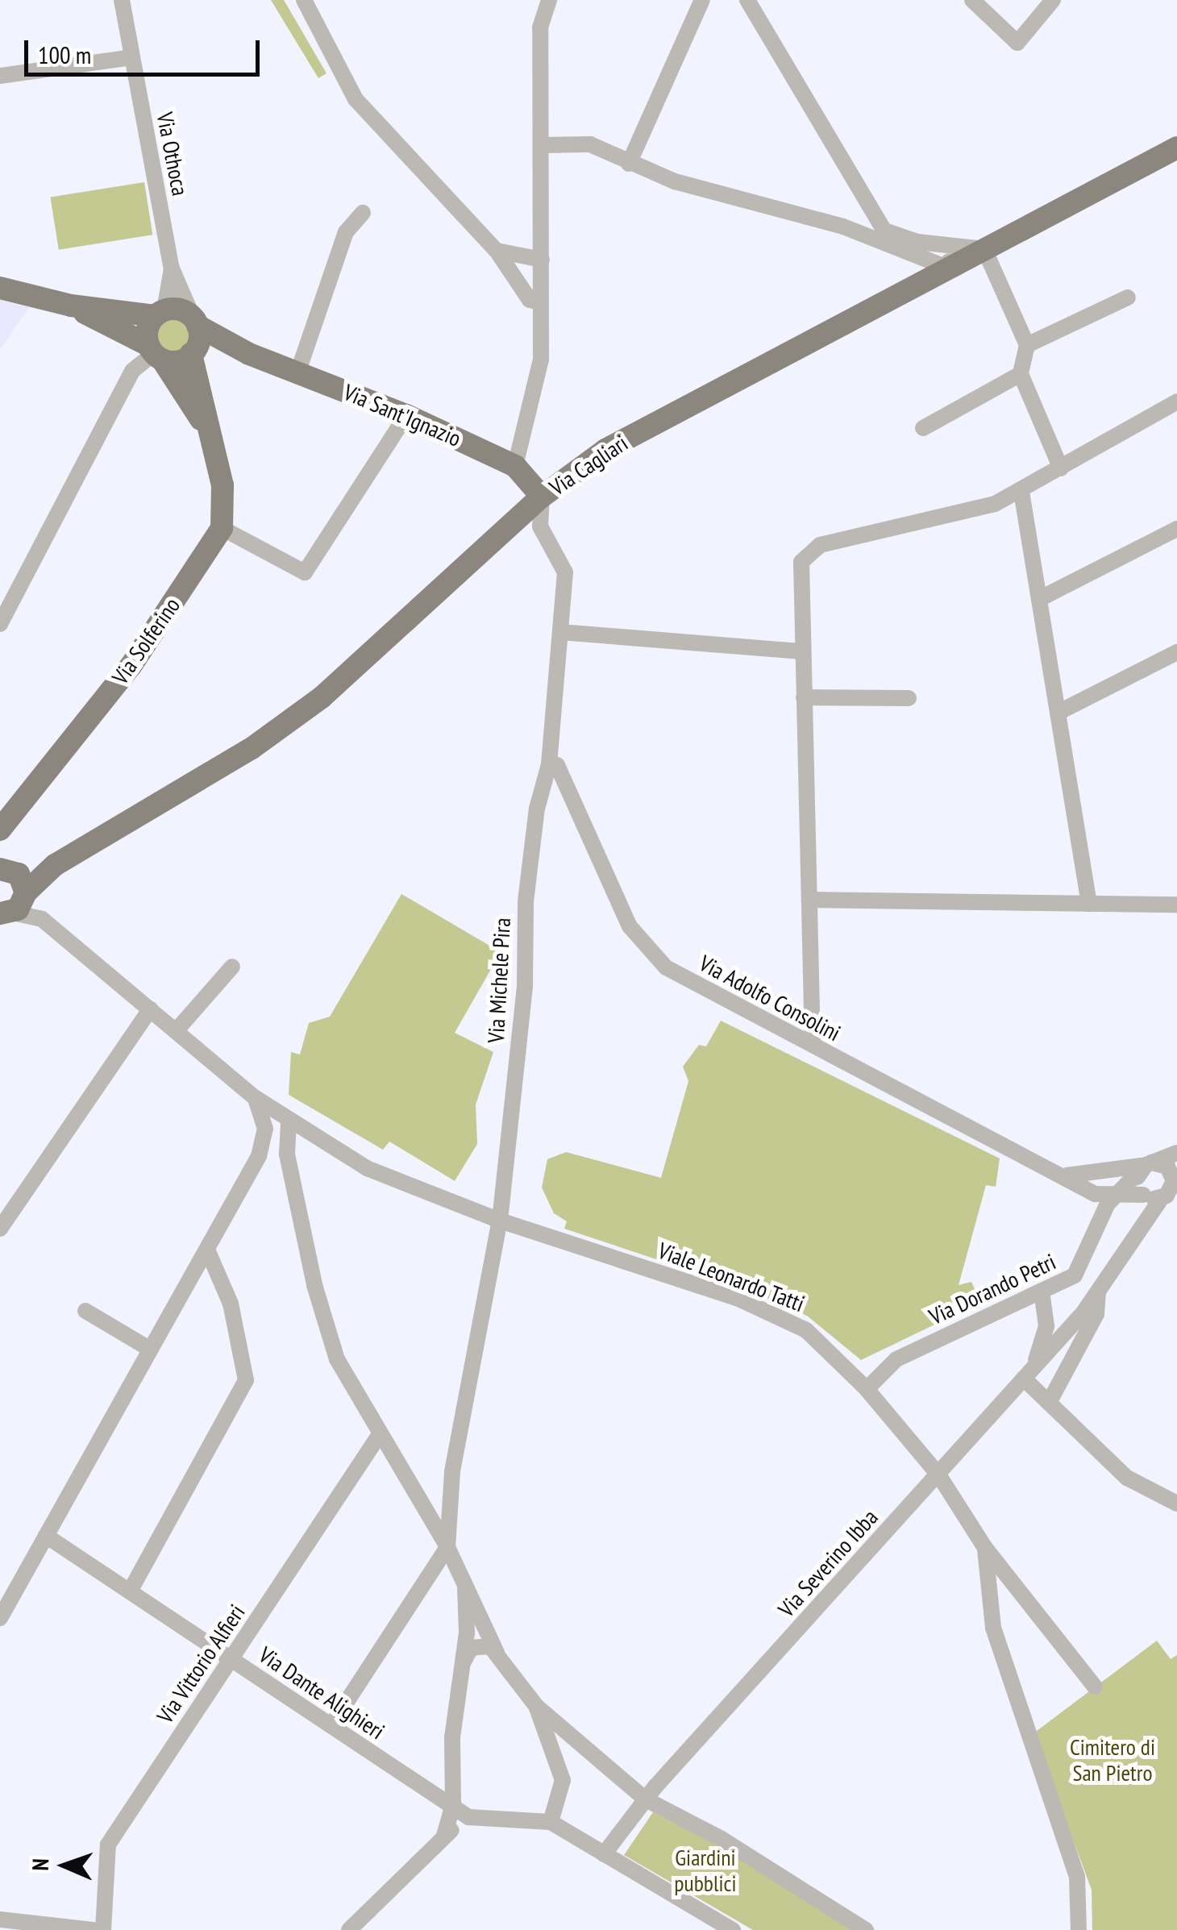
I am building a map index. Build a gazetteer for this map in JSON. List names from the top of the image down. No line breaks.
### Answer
{"streets":{"main road":["Via Sant'Ignazio","Via Cagliari","Via Solferino"],"street":["Via Othoca","Via Michele Pira","Via Adolfo Consolini","Viale Leonardo Tatti","Via Dorando Petri","Via Severino Ibba","Via Vittorio Alfieri","Via Dante Alighieri"]},"crossings":[["Via Othoca","Via Sant'Ignazio"],["Via Sant'Ignazio","Via Cagliari"],["Via Sant'Ignazio","Via Michele Pira"],["Via Cagliari","Via Solferino"],["Via Cagliari","Via Michele Pira"],["Via Cagliari","Viale Leonardo Tatti"],["Via Michele Pira","Via Adolfo Consolini"],["Via Michele Pira","Viale Leonardo Tatti"],["Via Adolfo Consolini","Via Dorando Petri"],["Via Adolfo Consolini","Via Severino Ibba"],["Viale Leonardo Tatti","Via Dorando Petri"],["Viale Leonardo Tatti","Via Severino Ibba"],["Via Dorando Petri","Via Severino Ibba"],["Via Vittorio Alfieri","Via Dante Alighieri"]],"parks":["Cimitero di San Pietro","Giardini pubblici"],"scale_bar":"100 m","north":"left"}
